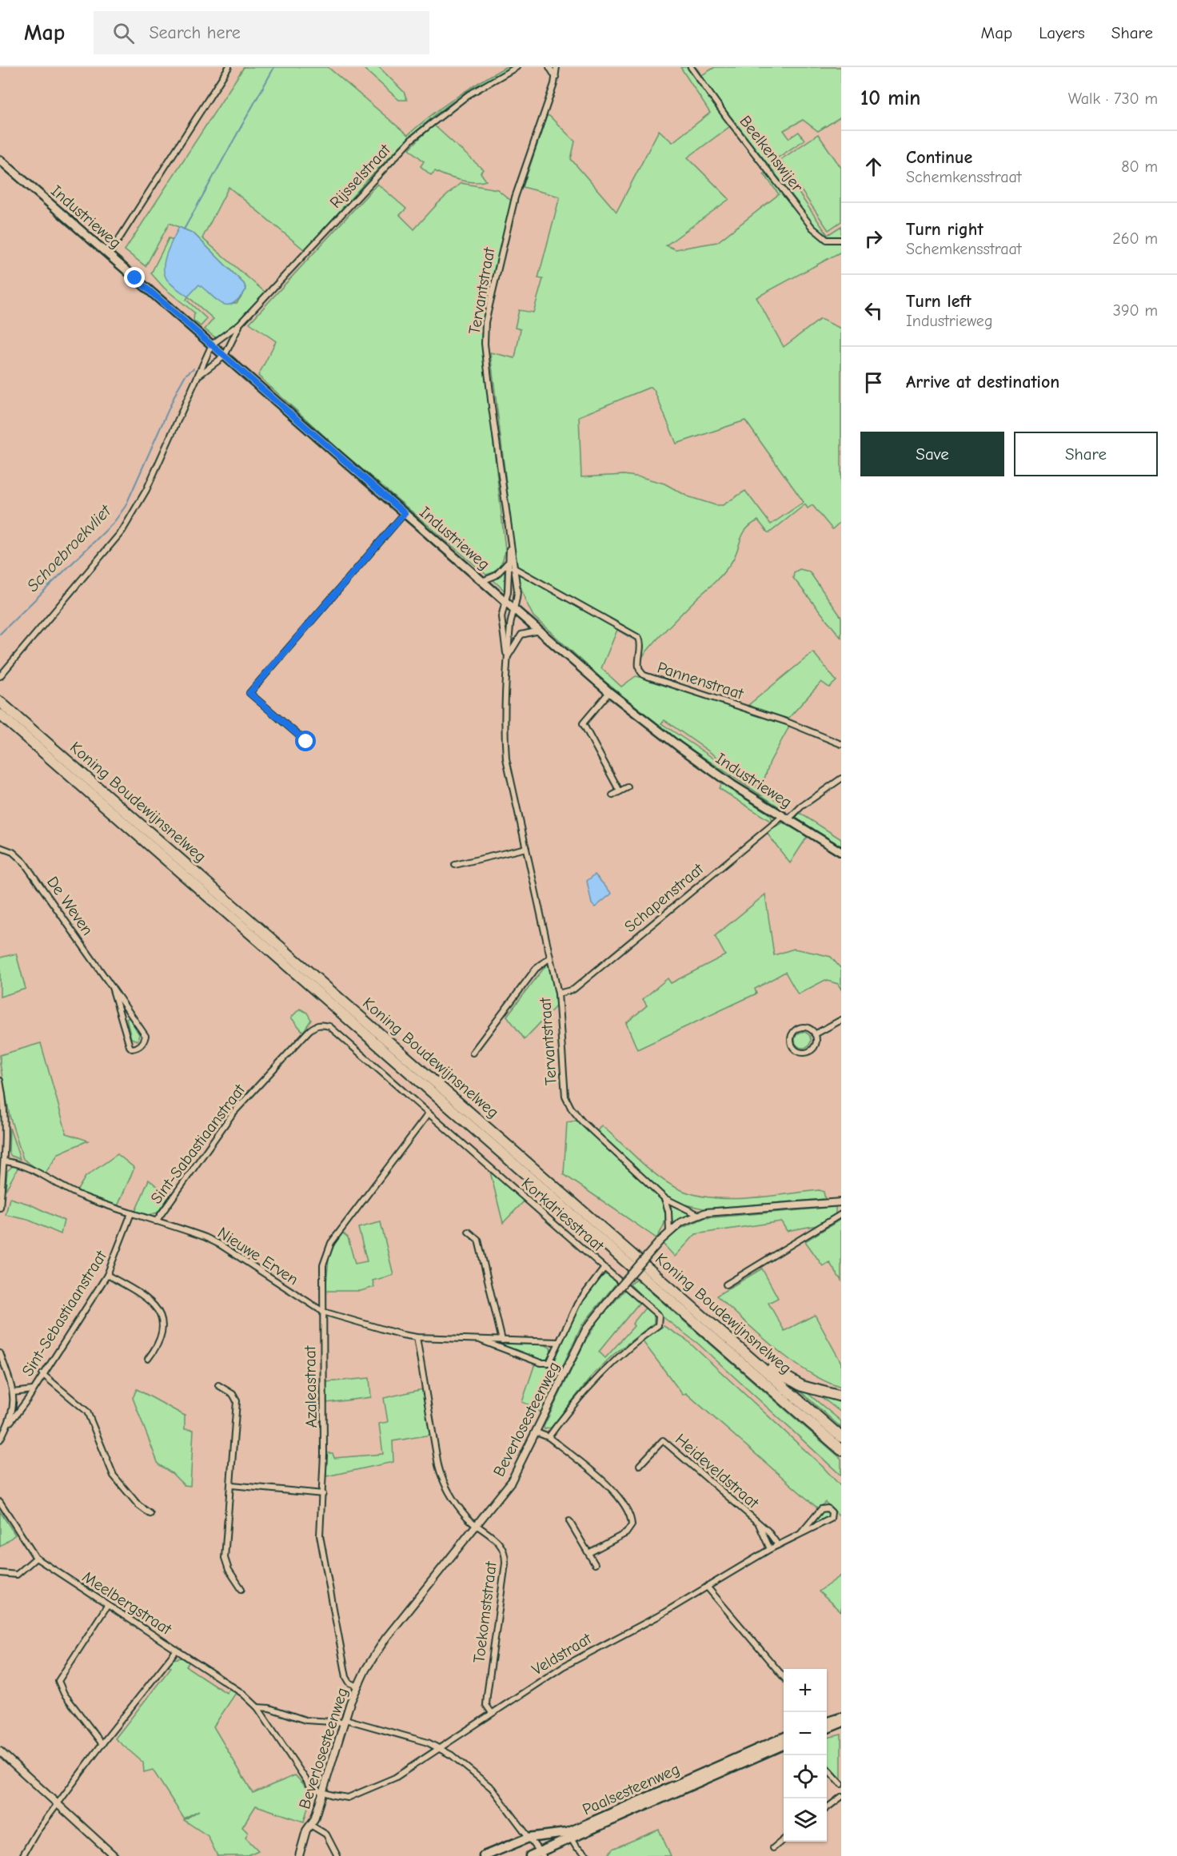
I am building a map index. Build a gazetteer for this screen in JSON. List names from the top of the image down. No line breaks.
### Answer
{"streets":{"highway":["Koning Boudewijnsnelweg"],"main road":["Industrieweg","Paalsesteenweg"],"street":["Beelkenswijer","Rijsselstraat","Tervantstraat","Pannenstraat","Schapenstraat","De Weven","Sint-Sabastiaanstraat","Korkdriesstraat","Nieuwe Erven","Sint-Sebastiaanstraat","Azaleastraat","Beverlosesteenweg","Heideveldstraat","Meelbergstraat","Toekomststraat","Veldstraat"]},"crossings":[["Rijsselstraat","Industrieweg"],["Industrieweg","Tervantstraat"],["Industrieweg","Schapenstraat"],["Tervantstraat","Pannenstraat"],["Tervantstraat","Schapenstraat"],["Tervantstraat","Beverlosesteenweg"],["Sint-Sabastiaanstraat","Korkdriesstraat"],["Sint-Sabastiaanstraat","Nieuwe Erven"],["Korkdriesstraat","Nieuwe Erven"],["Korkdriesstraat","Azaleastraat"],["Nieuwe Erven","Sint-Sebastiaanstraat"],["Nieuwe Erven","Azaleastraat"],["Nieuwe Erven","Toekomststraat"],["Azaleastraat","Beverlosesteenweg"],["Beverlosesteenweg","Meelbergstraat"],["Beverlosesteenweg","Toekomststraat"],["Beverlosesteenweg","Veldstraat"],["Meelbergstraat","Veldstraat"],["Meelbergstraat","Paalsesteenweg"],["Toekomststraat","Veldstraat"]],"water":["Schoebroekvliet"],"page":{"header":"Map","search":"Search here","nav":["Map","Layers","Share"],"heading":["10 min","Walk · 730 m"],"list":[["Continue","Schemkensstraat","80 m"],["Turn right","Schemkensstraat","260 m"],["Turn left","Industrieweg","390 m"],"Arrive at destination"],"buttons":["Save","Share"],"map_buttons":["+","−"]}}
